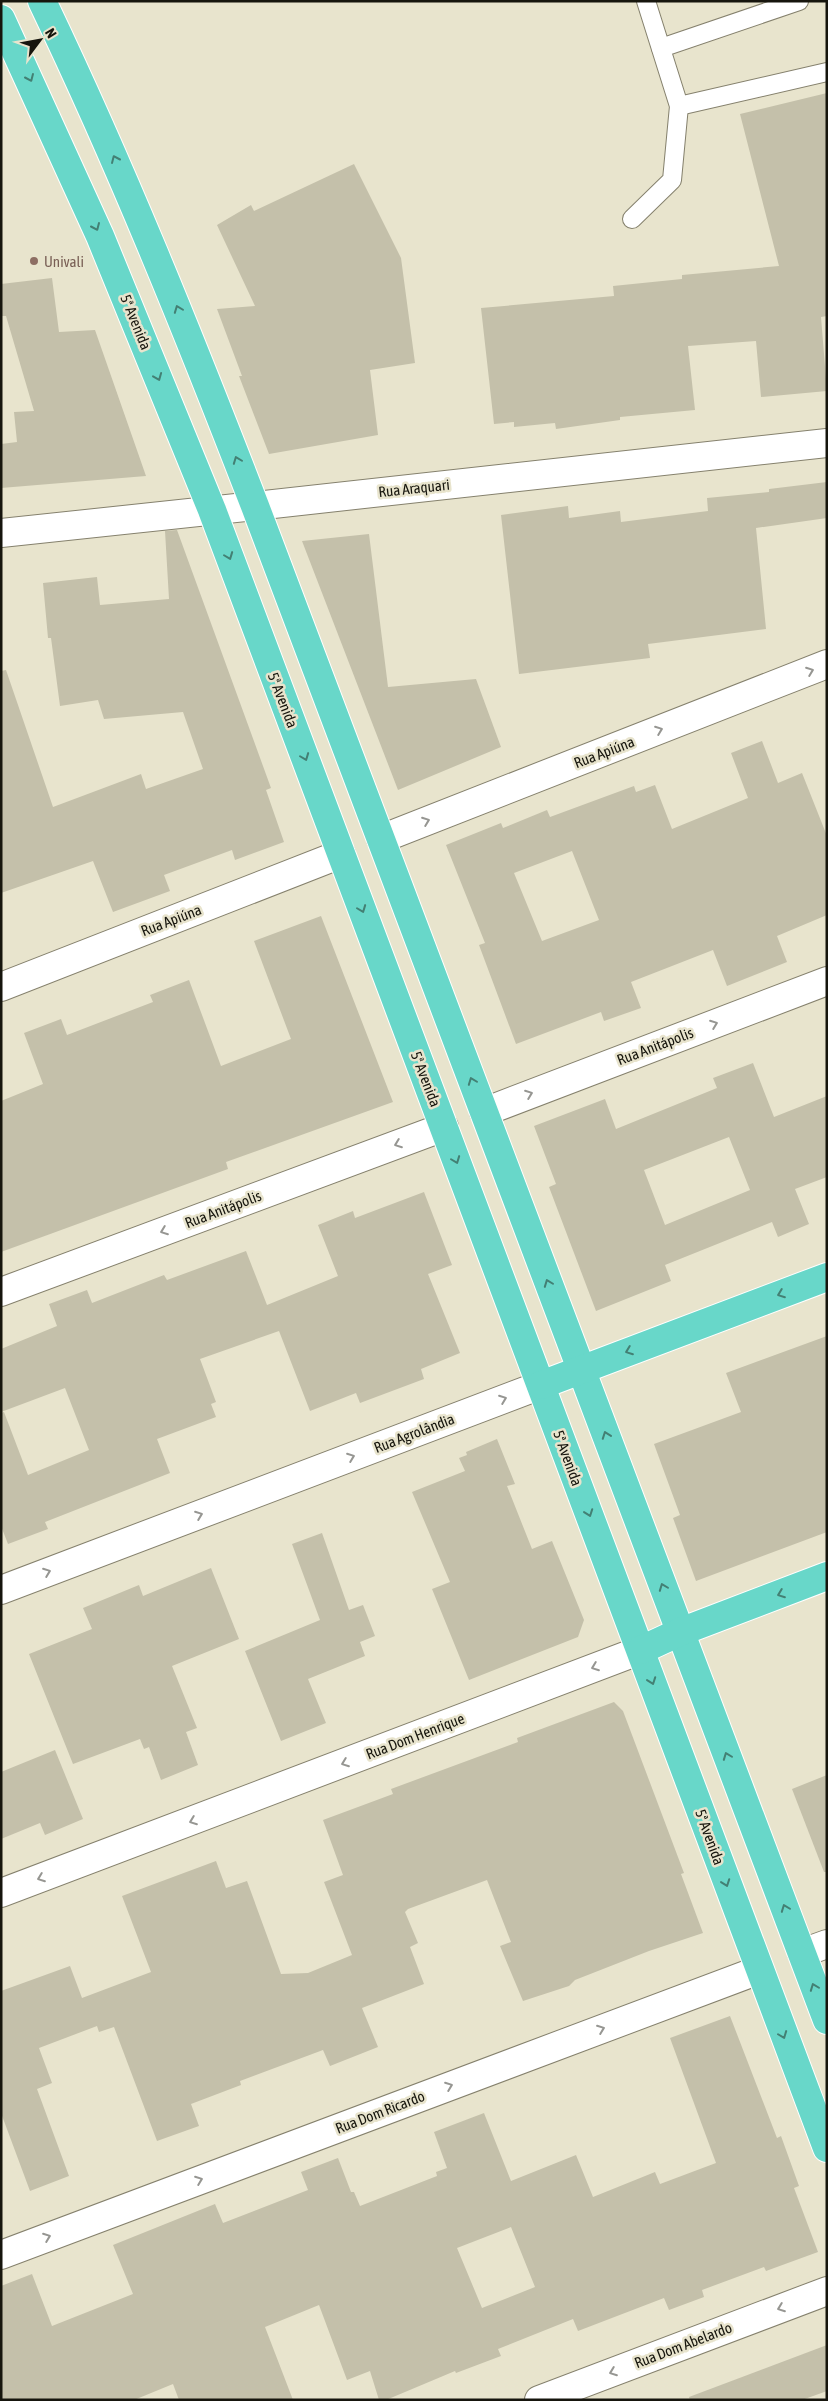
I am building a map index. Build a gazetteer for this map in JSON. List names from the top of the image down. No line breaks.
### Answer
{"streets":{"main road":["5ª Avenida","Rua Agrolândia","Rua Dom Henrique"],"street":["Rua Araquari","Rua Apiúna","Rua Anitápolis","Rua Dom Ricardo","Rua Dom Abelardo"]},"crossings":[["5ª Avenida","Rua Araquari"],["5ª Avenida","Rua Apiúna"],["5ª Avenida","Rua Anitápolis"],["5ª Avenida","Rua Agrolândia"],["5ª Avenida","Rua Dom Henrique"],["5ª Avenida","Rua Dom Ricardo"]],"one_way":["Rua Apiúna","Rua Dom Henrique","Rua Dom Ricardo","Rua Dom Abelardo"],"places":["Univali"],"north":"top right"}
